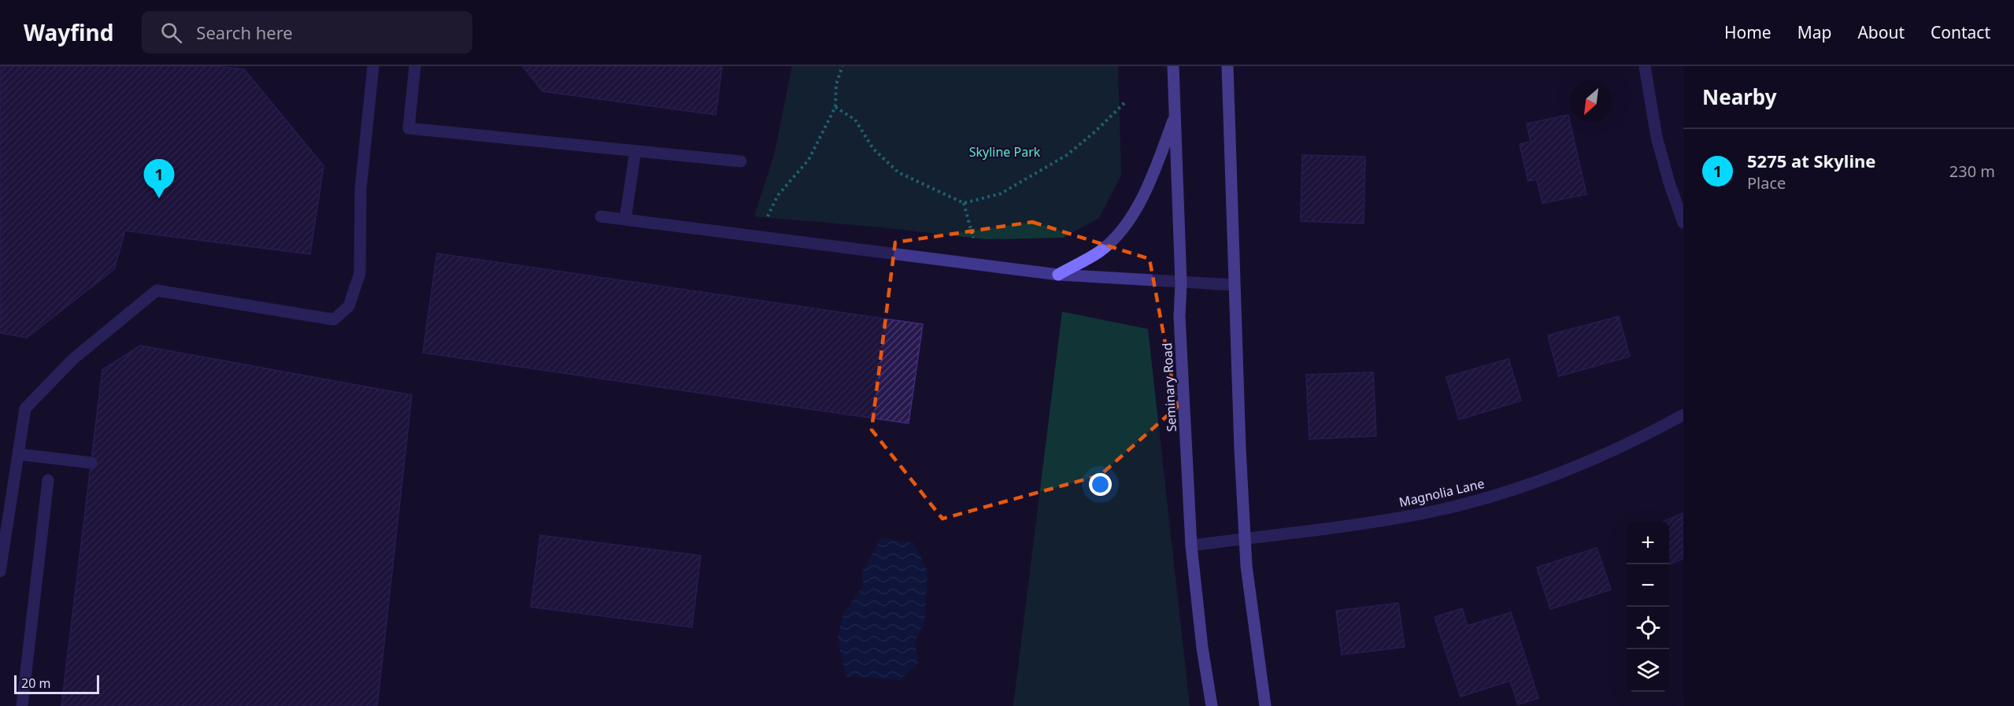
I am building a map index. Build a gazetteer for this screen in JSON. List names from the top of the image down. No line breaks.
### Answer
{"streets":{"main road":["Seminary Road"],"street":["Magnolia Lane"]},"crossings":[["Seminary Road","Magnolia Lane"]],"parks":["Skyline Park"],"scale_bar":"20 m","north":"bottom left","page":{"header":"Wayfind","search":"Search here","nav":["Home","Map","About","Contact"],"heading":"Nearby","list":[{"mark":"1","name":"5275 at Skyline","note":"Place","value":"230 m"}],"pins":"1","map_buttons":["+","−"],"scale":"20 m"}}
